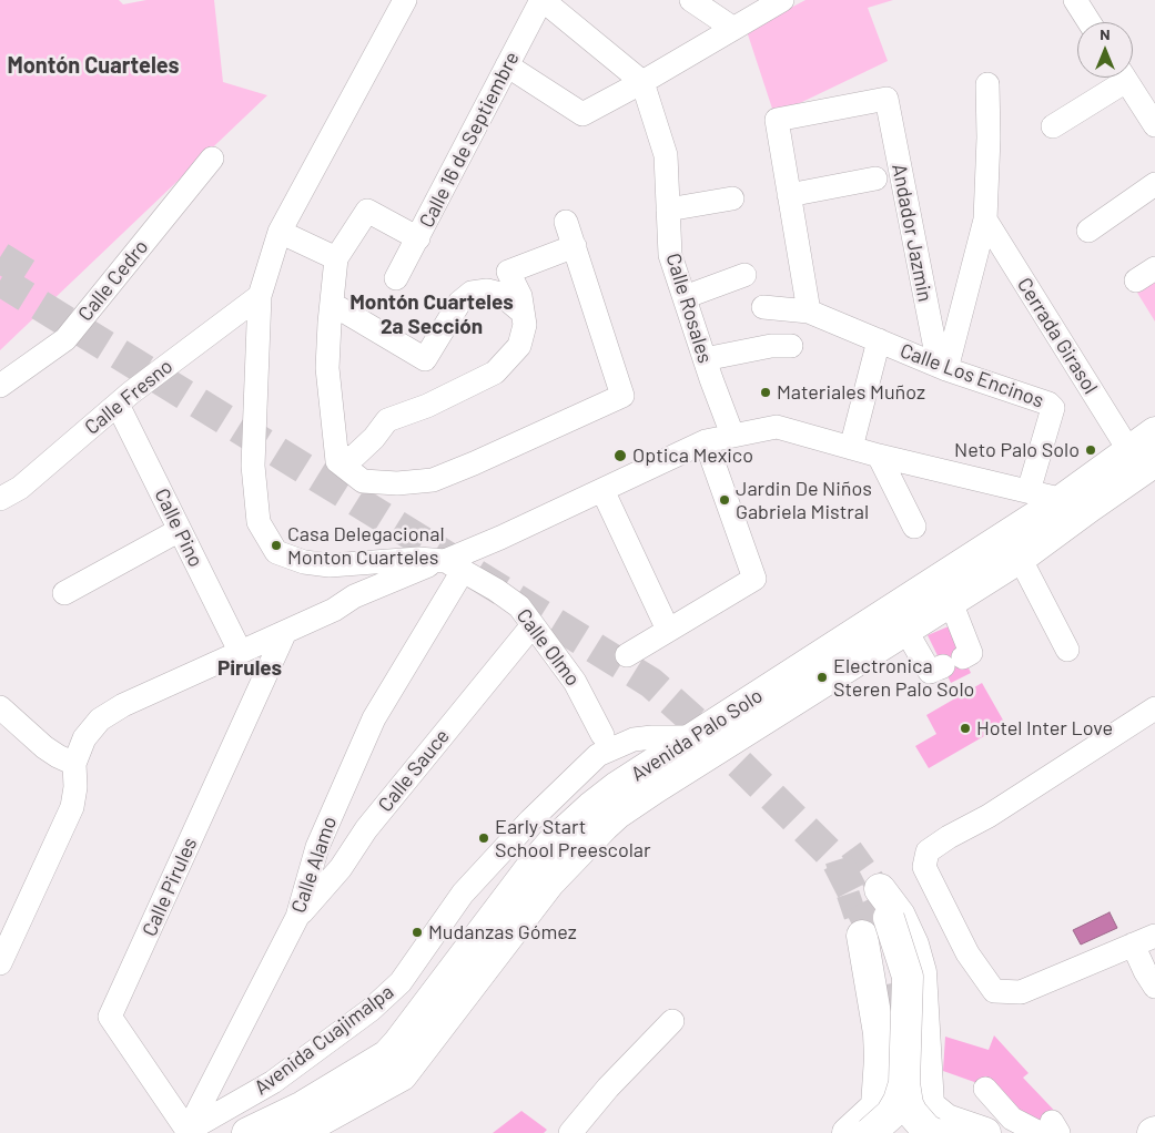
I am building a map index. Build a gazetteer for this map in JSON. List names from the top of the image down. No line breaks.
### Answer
{"streets":{"main road":["Avenida Palo Solo"],"street":["Calle 16 de Septiembre","Andador Jazmin","Calle Cedro","Calle Rosales","Cerrada Girasol","Calle Los Encinos","Calle Fresno","Calle Pino","Calle Olmo","Calle Sauce","Calle Alamo","Calle Pirules","Avenida Cuajimalpa"]},"crossings":[["Andador Jazmin","Calle Los Encinos"],["Cerrada Girasol","Avenida Palo Solo"],["Calle Fresno","Calle Pino"],["Calle Olmo","Calle Sauce"],["Calle Olmo","Calle Alamo"],["Avenida Palo Solo","Avenida Cuajimalpa"],["Calle Sauce","Calle Alamo"],["Calle Alamo","Calle Pirules"],["Calle Alamo","Avenida Cuajimalpa"],["Calle Pirules","Avenida Cuajimalpa"]],"districts":["Montón Cuarteles","Montón Cuarteles 2a Sección","Pirules"],"places":["Materiales Muñoz","Neto Palo Solo","Optica Mexico","Jardin De Niños Gabriela Mistral","Casa Delegacional Monton Cuarteles","Electronica Steren Palo Solo","Hotel Inter Love","Early Start School Preescolar","Mudanzas Gómez"],"north":"top"}
